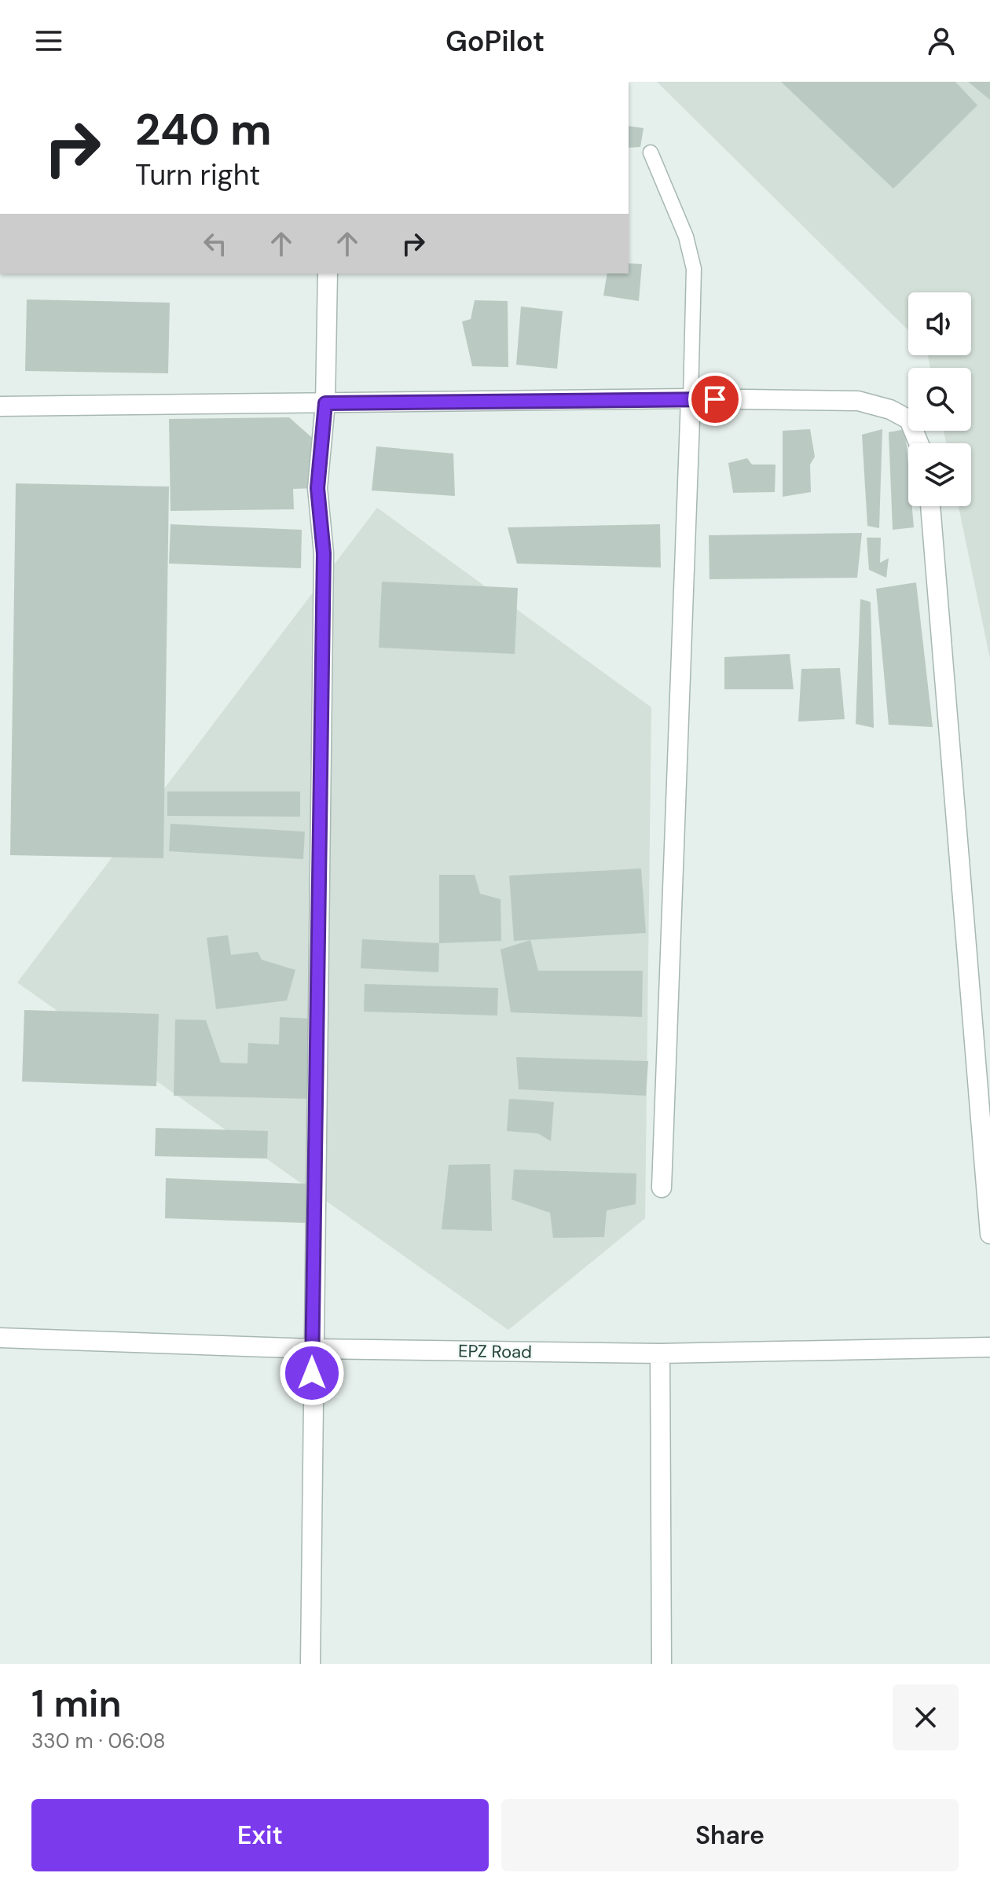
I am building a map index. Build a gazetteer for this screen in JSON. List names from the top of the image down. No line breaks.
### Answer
{"streets":{"street":["EPZ Road"]},"page":{"header":"GoPilot","turn":["240 m","Turn right"],"heading":["1 min","330 m · 06:08"],"buttons":["Exit","Share"]}}
